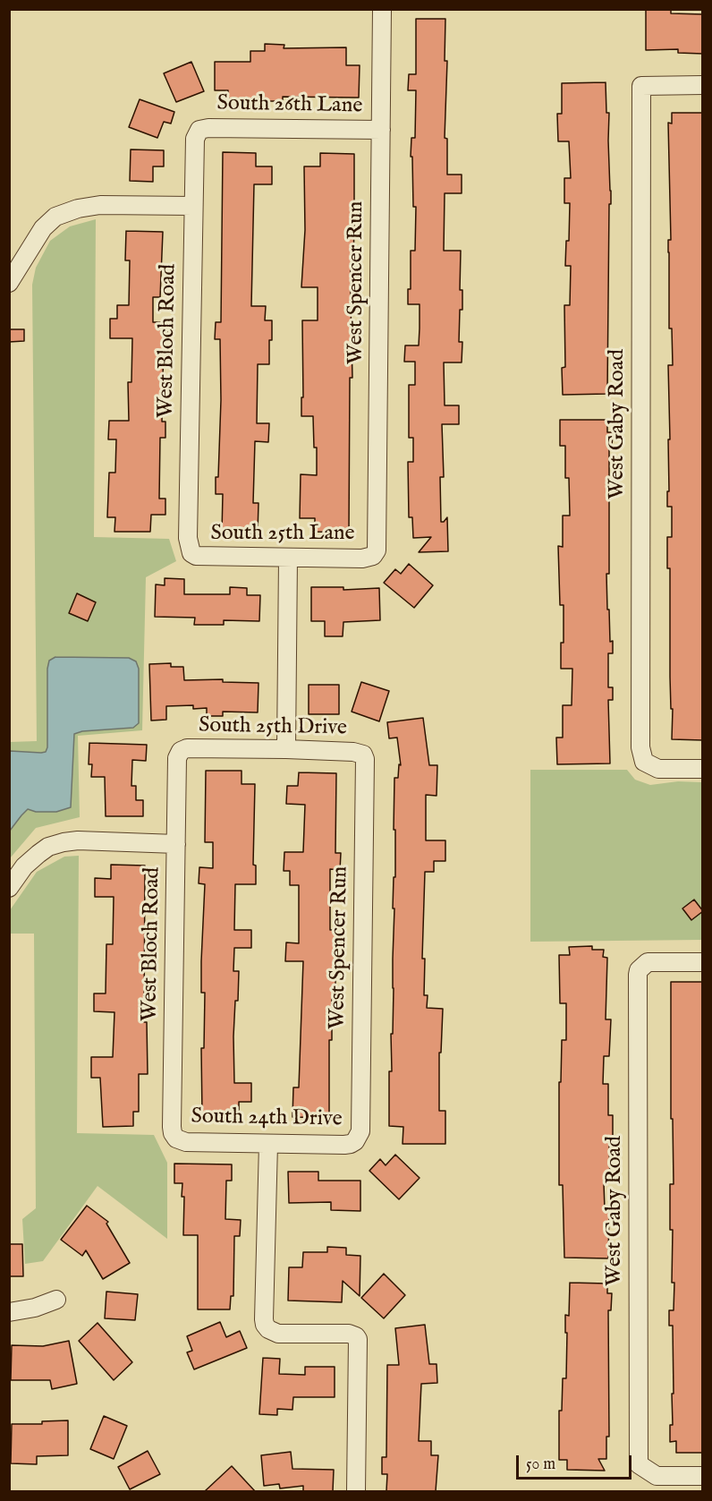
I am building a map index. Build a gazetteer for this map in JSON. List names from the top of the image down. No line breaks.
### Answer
{"streets":{"street":["South 26th Lane","West Spencer Run","West Bloch Road","West Gaby Road","South 25th Lane","South 25th Drive","South 24th Drive"]},"crossings":[["South 26th Lane","West Spencer Run"],["South 26th Lane","West Bloch Road"],["West Spencer Run","South 25th Lane"],["West Spencer Run","South 25th Drive"],["West Spencer Run","South 24th Drive"],["West Bloch Road","South 25th Lane"],["West Bloch Road","South 25th Drive"],["West Bloch Road","South 24th Drive"]],"scale_bar":"50 m"}
